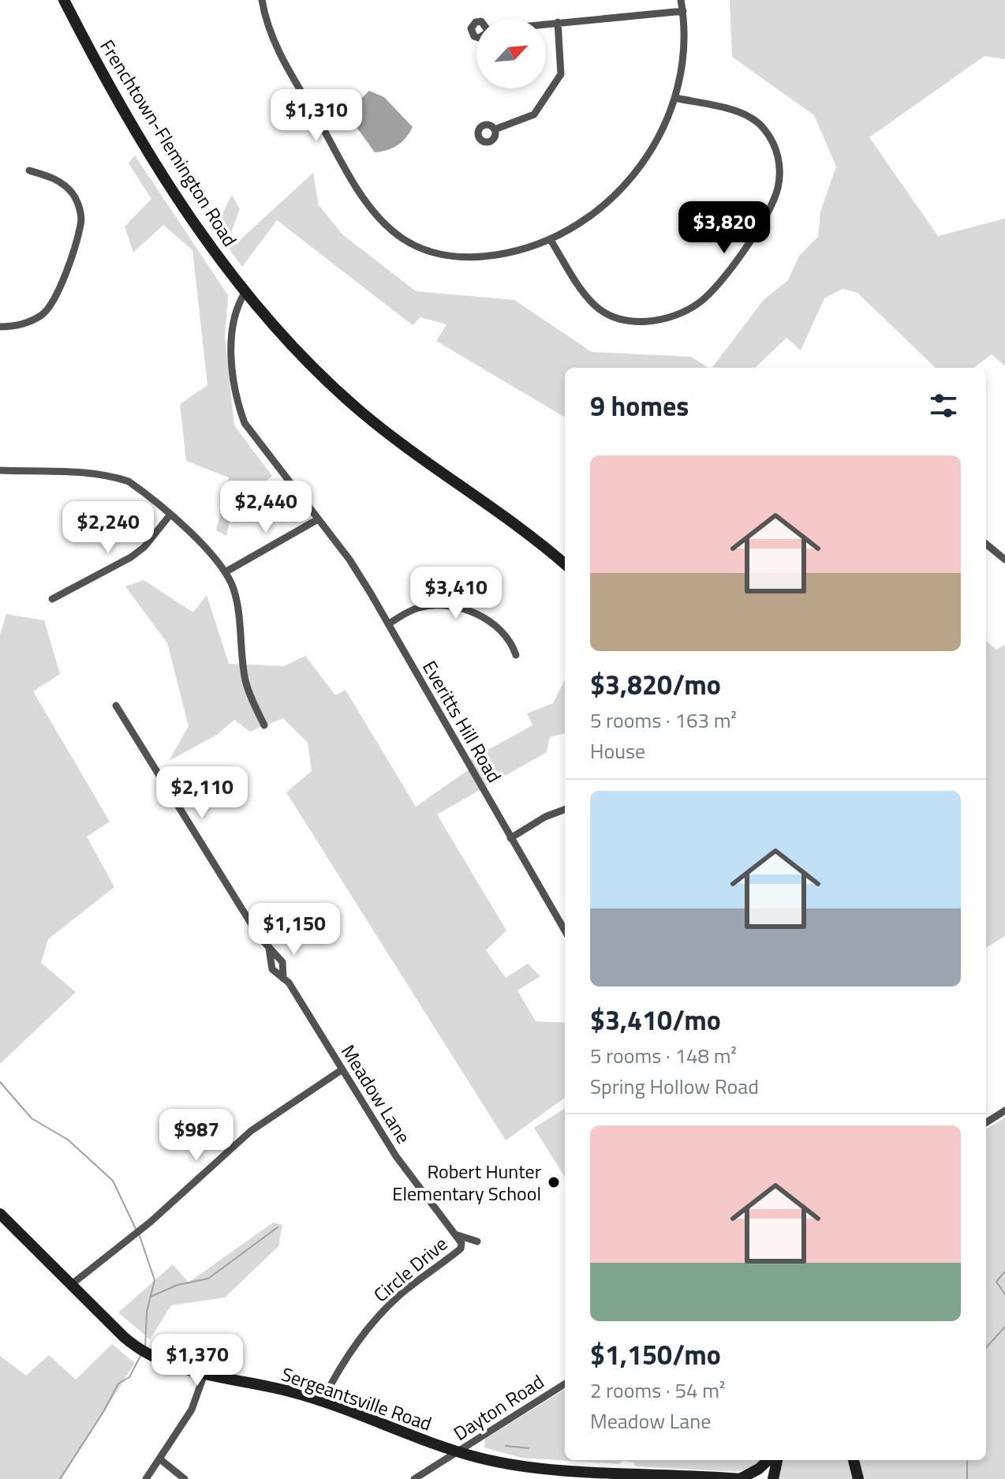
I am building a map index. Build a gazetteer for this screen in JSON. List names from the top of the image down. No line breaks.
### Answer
{"streets":{"main road":["Frenchtown-Flemington Road","Sergeantsville Road"],"street":["Everitts Hill Road","Meadow Lane","Circle Drive","Dayton Road"]},"crossings":[["Frenchtown-Flemington Road","Everitts Hill Road"],["Meadow Lane","Circle Drive"],["Circle Drive","Sergeantsville Road"],["Sergeantsville Road","Dayton Road"]],"places":["Robert Hunter Elementary School"],"north":"top right","page":{"price":["$1,310","$3,820","$2,440","$2,240","$3,410","$2,110","$1,150","$987","$1,370"],"heading":"9 homes","list":[{"name":"$3,820/mo","note":"5 rooms · 163 m² · House"},{"name":"$3,410/mo","note":"5 rooms · 148 m² · Spring Hollow Road"},{"name":"$1,150/mo","note":"2 rooms · 54 m² · Meadow Lane"}]}}
